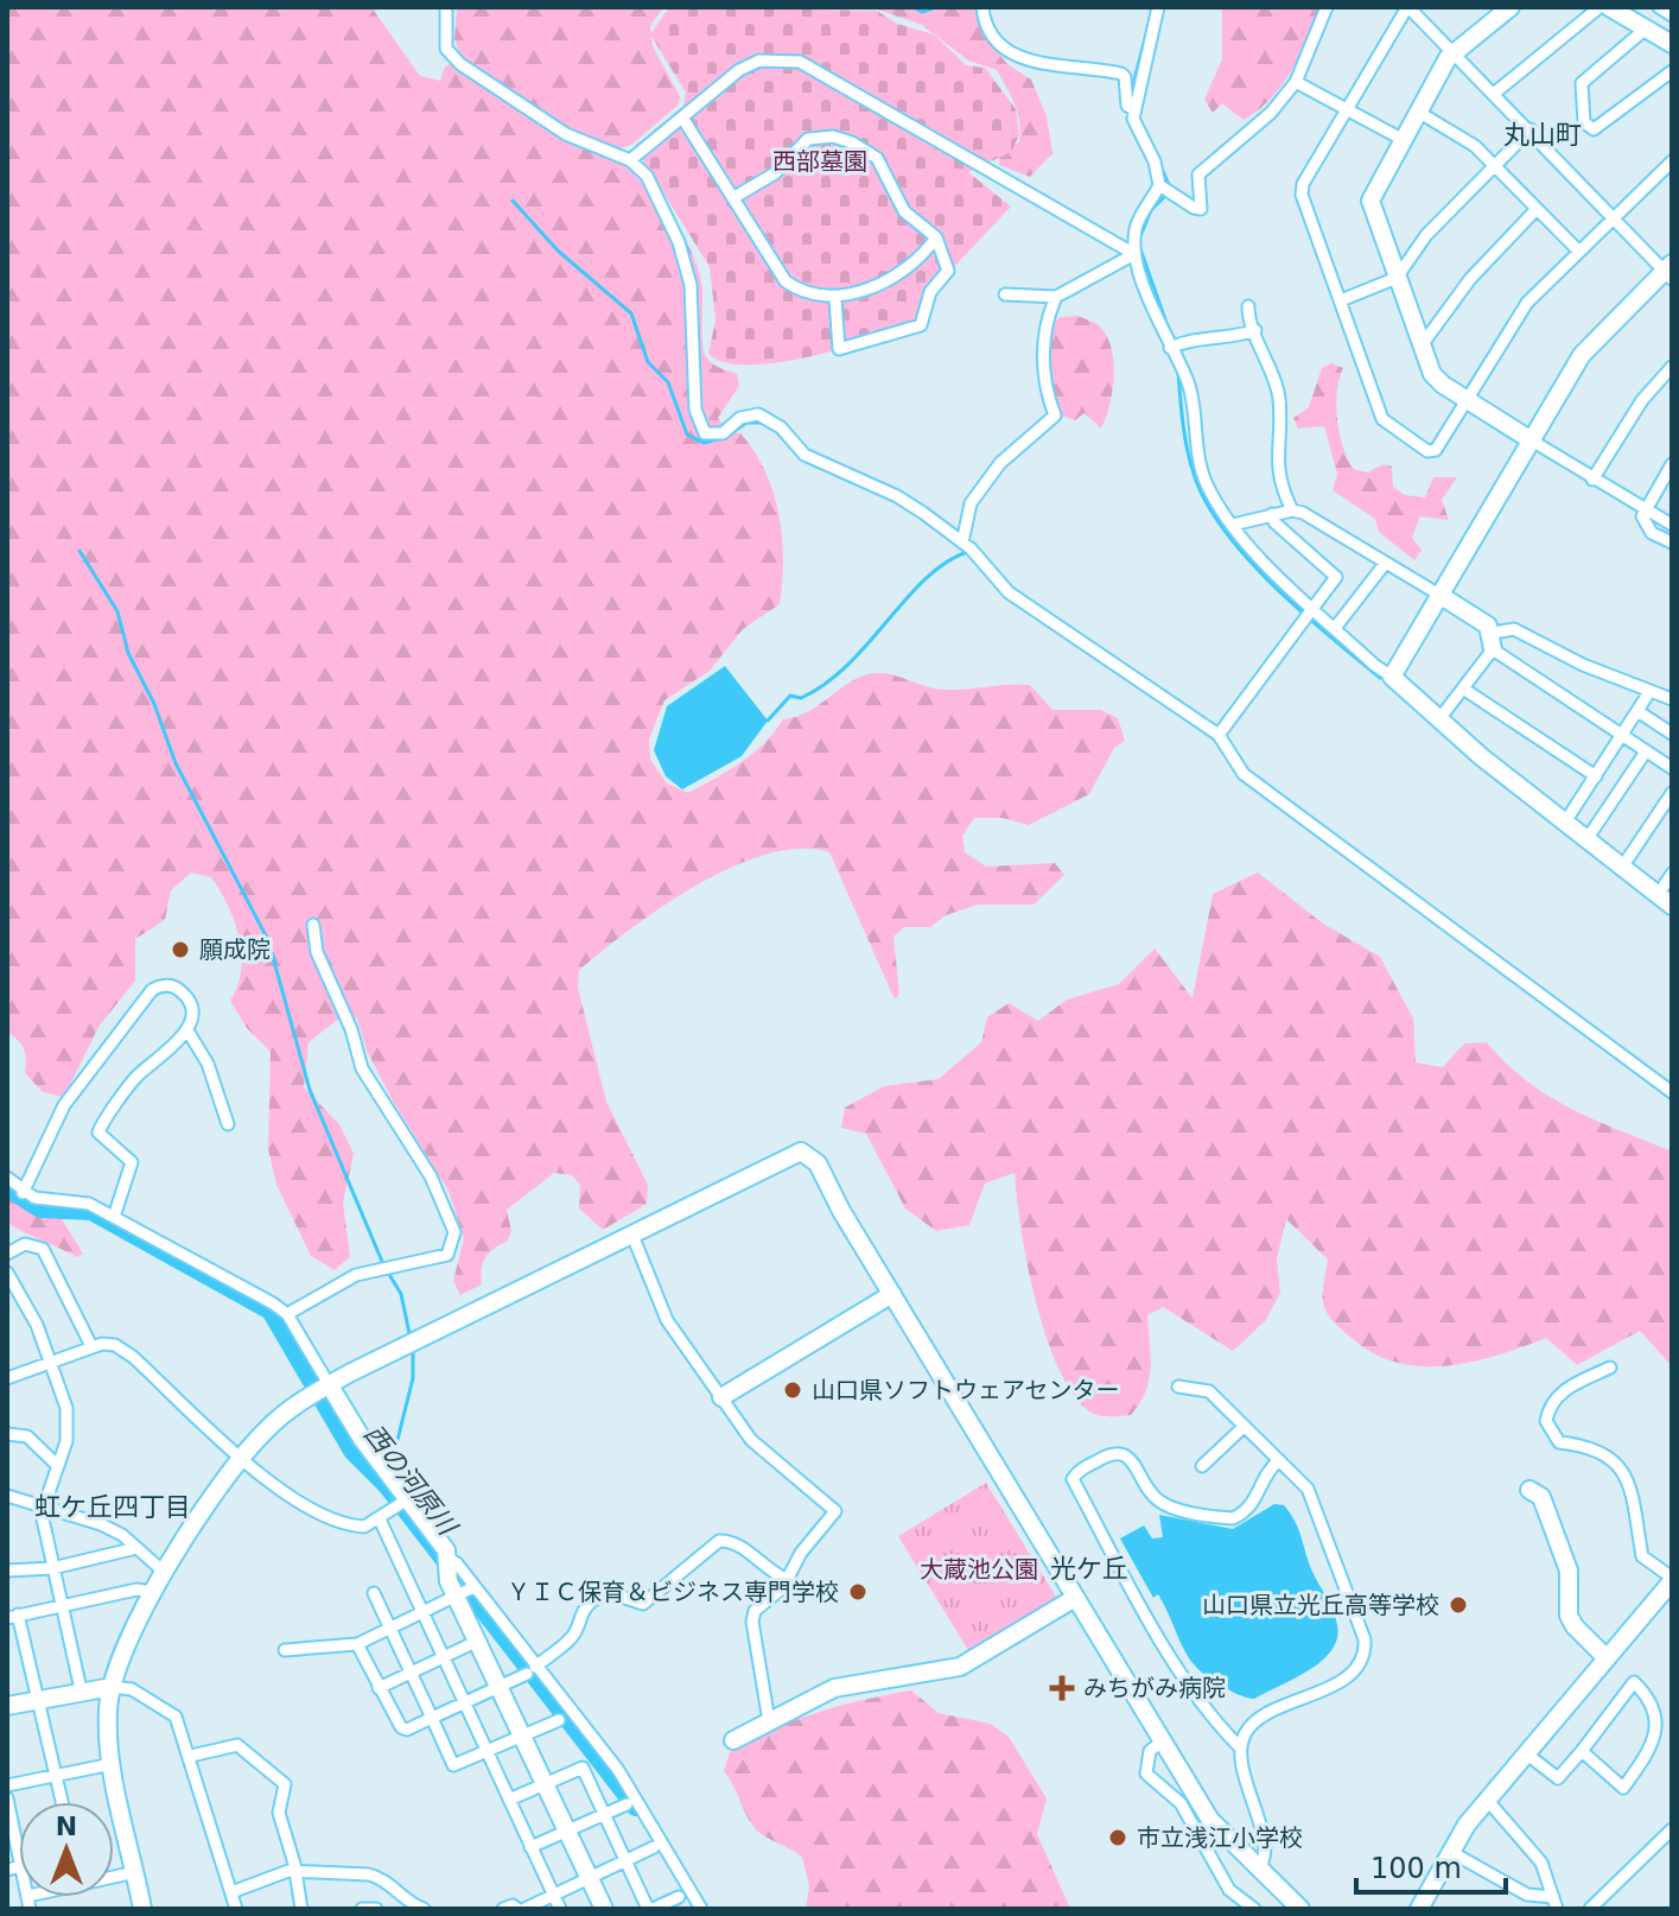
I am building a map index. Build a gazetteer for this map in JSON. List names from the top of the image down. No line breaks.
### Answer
{"districts":["丸山町","虹ケ丘四丁目","光ケ丘"],"water":["西の河原川"],"parks":["西部墓園","大蔵池公園"],"places":{"other":["願成院","山口県ソフトウェアセンター","ＹＩＣ保育＆ビジネス専門学校","山口県立光丘高等学校","市立浅江小学校"],"health":["みちがみ病院"]},"scale_bar":"100 m","north":"top"}
